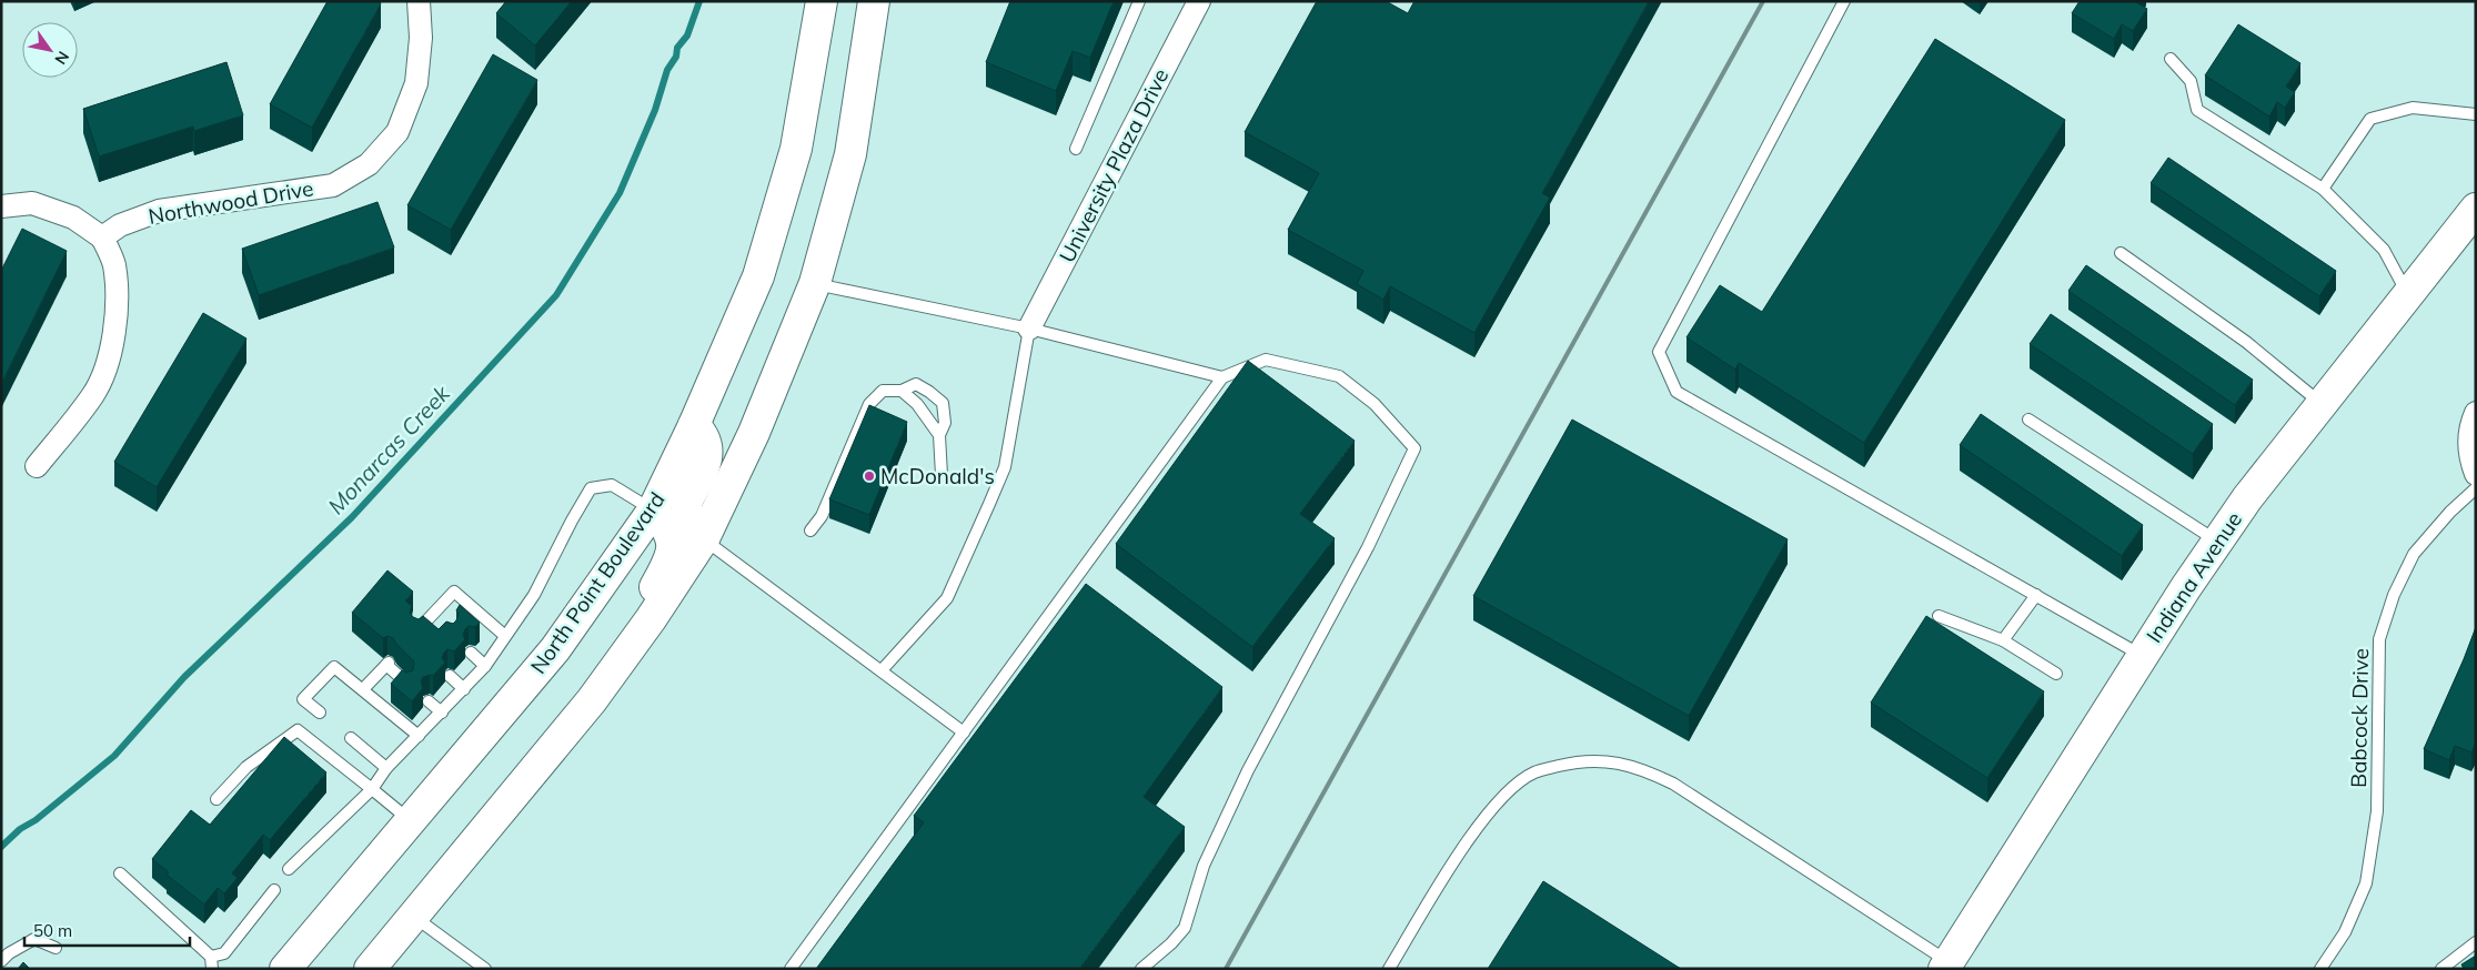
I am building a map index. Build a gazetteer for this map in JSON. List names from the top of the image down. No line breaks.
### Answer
{"streets":{"main road":["Indiana Avenue","North Point Boulevard"],"street":["University Plaza Drive","Northwood Drive"],"lane":["Babcock Drive"]},"water":["Monarcas Creek"],"places":["McDonald's"],"scale_bar":"50 m","north":"bottom right"}
